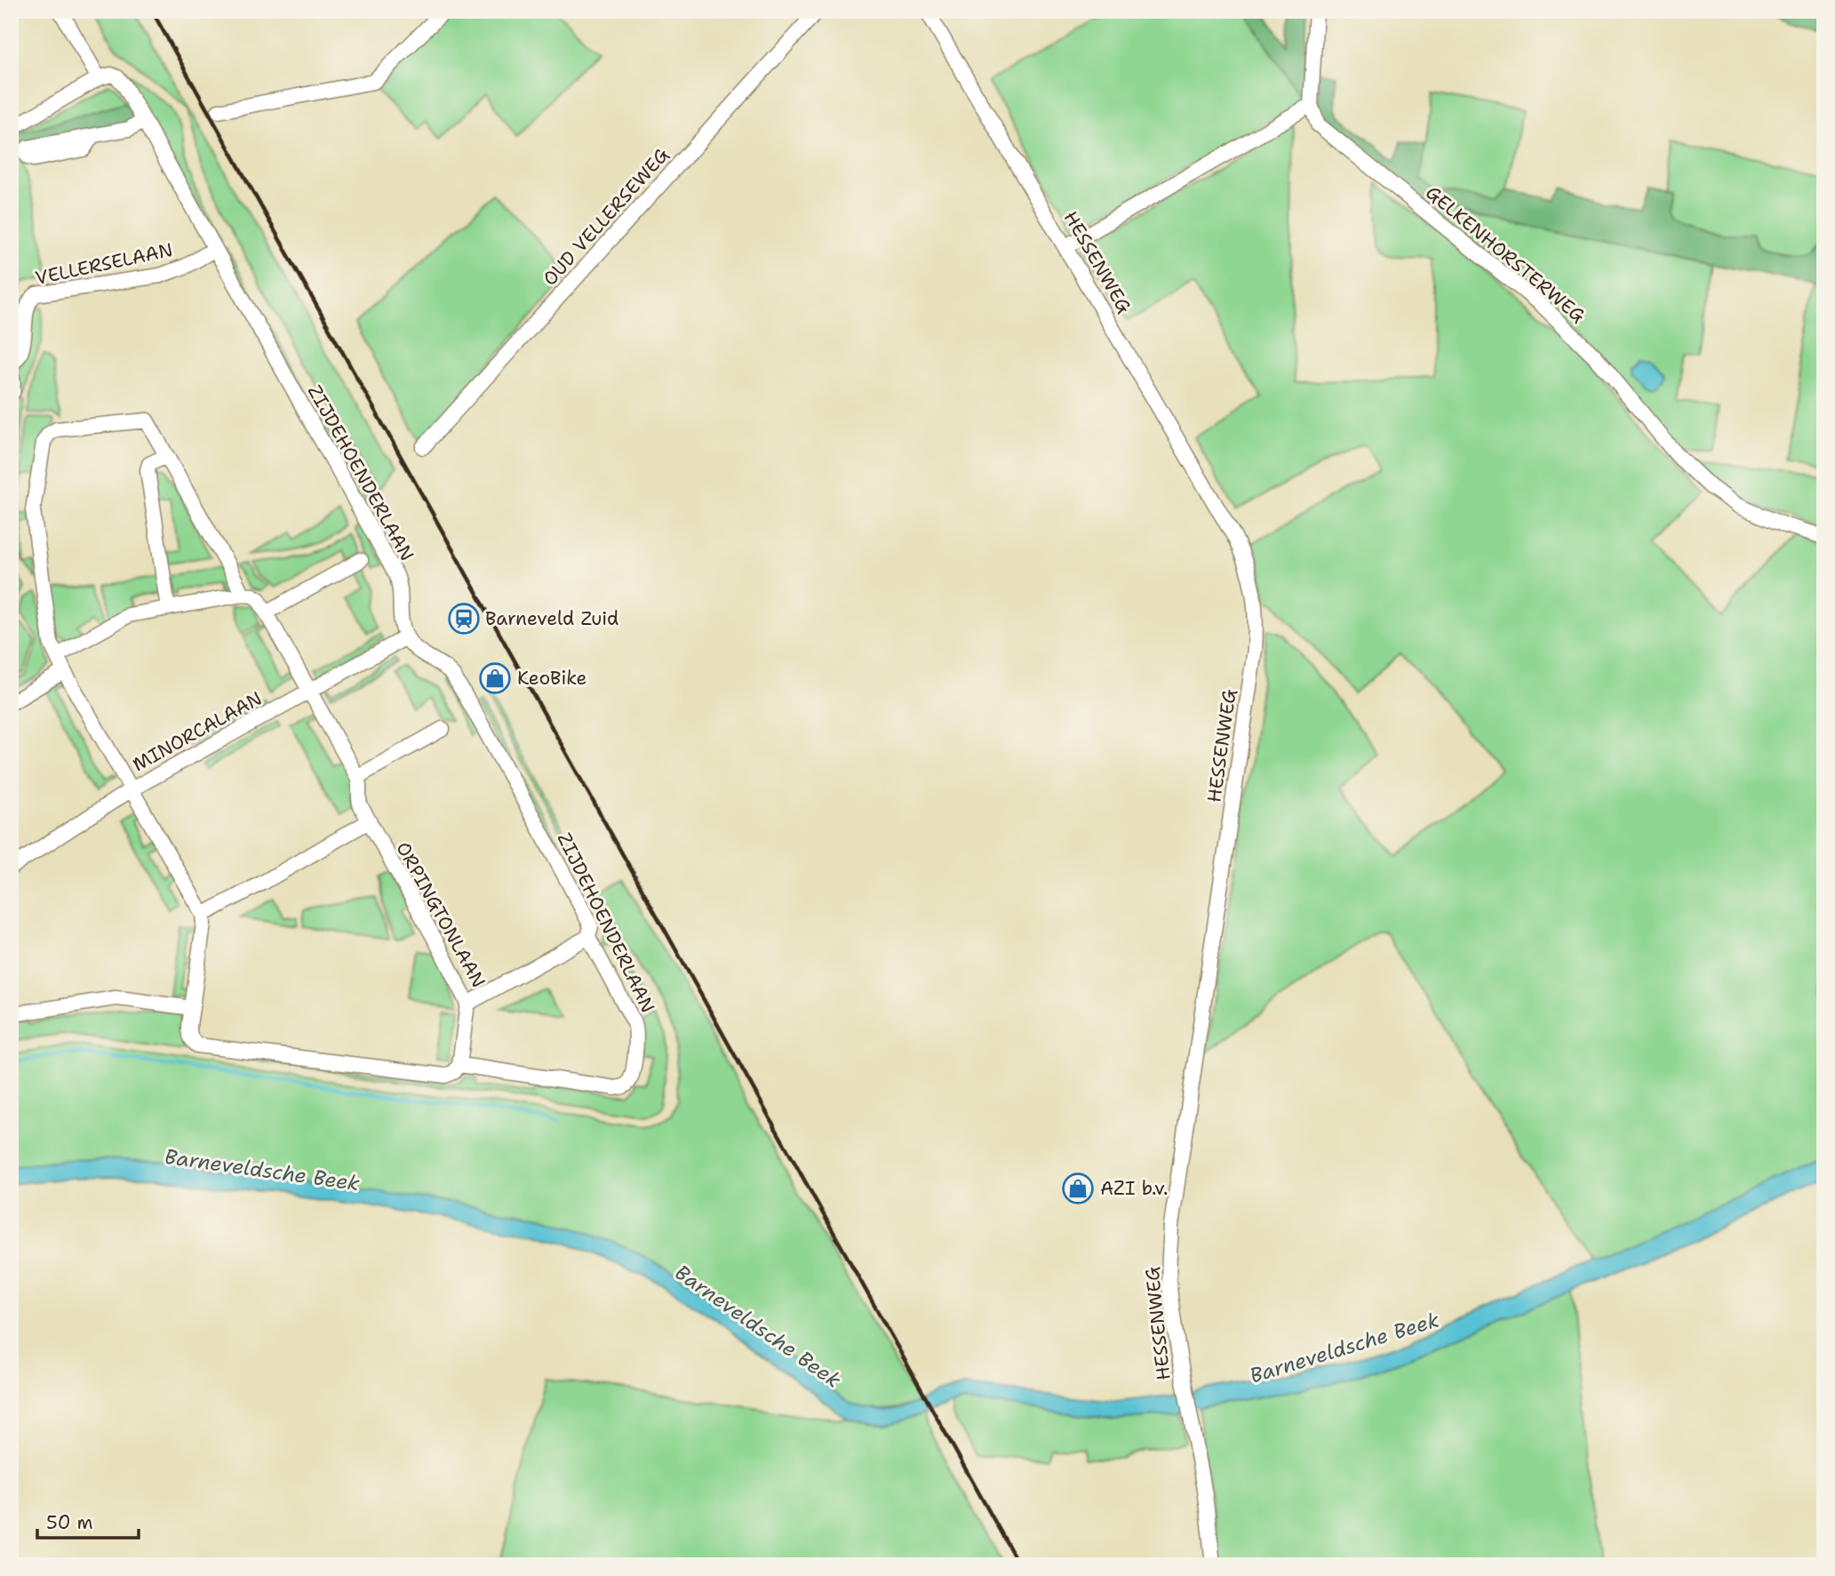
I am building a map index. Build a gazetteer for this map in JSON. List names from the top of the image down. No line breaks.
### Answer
{"streets":{"street":["OUD VELLERSEWEG","GELKENHORSTERWEG","HESSENWEG","VELLERSELAAN","ZIJDEHOENDERLAAN","MINORCALAAN","ORPINGTONLAAN"]},"crossings":[["VELLERSELAAN","ZIJDEHOENDERLAAN"],["ZIJDEHOENDERLAAN","MINORCALAAN"],["ZIJDEHOENDERLAAN","ORPINGTONLAAN"],["MINORCALAAN","ORPINGTONLAAN"]],"water":["Barneveldsche Beek"],"places":{"station":["Barneveld Zuid"],"shop":["KeoBike","AZI b.v."]},"scale_bar":"50 m"}
